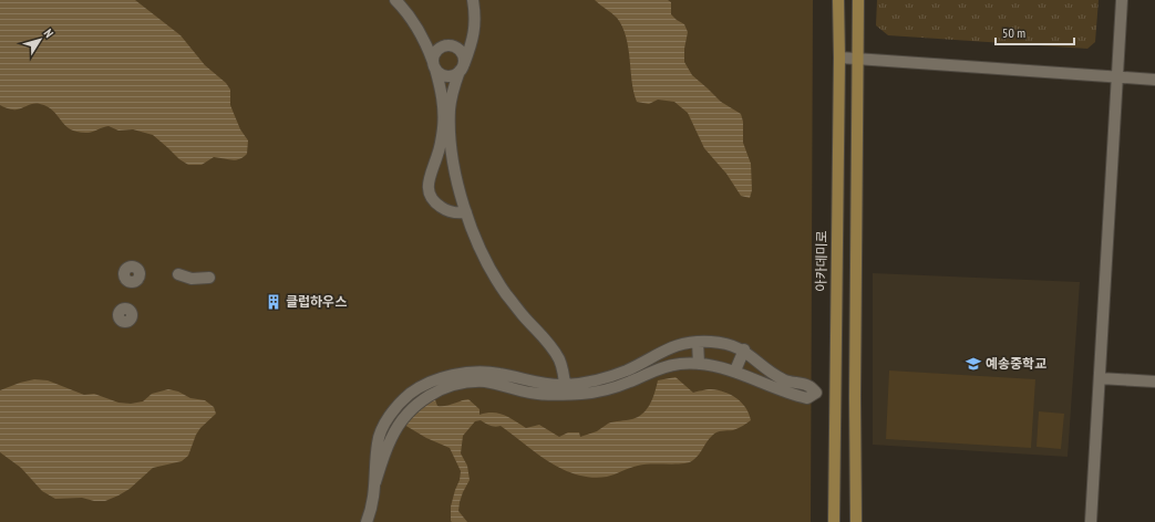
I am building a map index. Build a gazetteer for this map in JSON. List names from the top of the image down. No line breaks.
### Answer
{"streets":{"main road":["아카데미로"]},"places":{"building":["클럽하우스"],"school or university":["예송중학교"]},"scale_bar":"50 m","north":"top right"}
